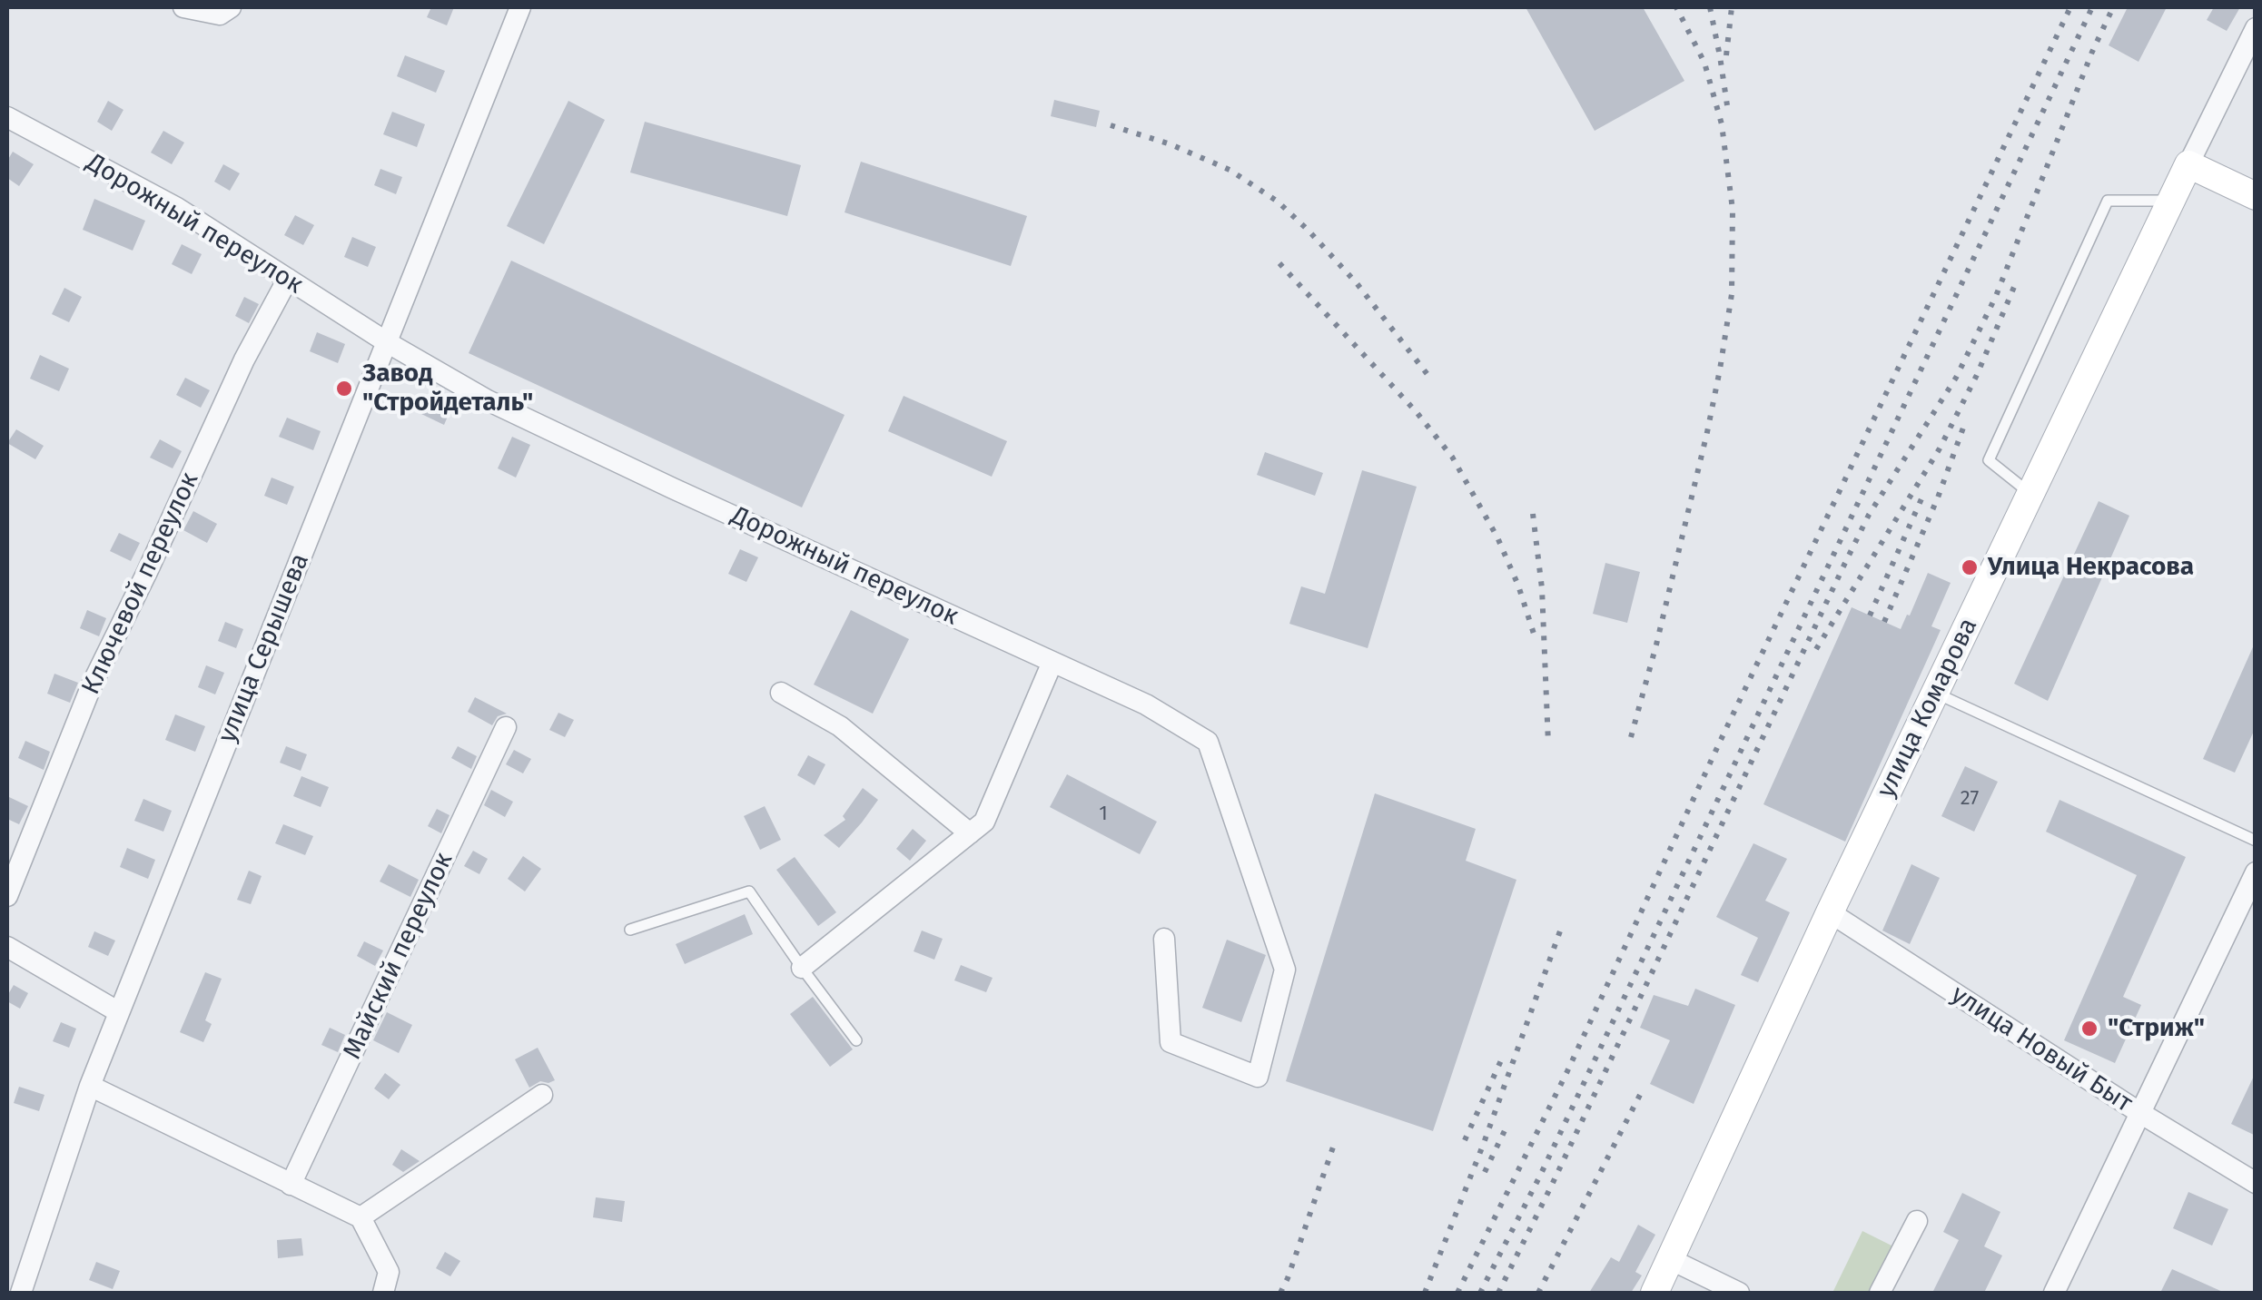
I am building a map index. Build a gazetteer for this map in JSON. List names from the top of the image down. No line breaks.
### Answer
{"streets":{"main road":["улица Комарова"],"street":["Дорожный переулок","Ключевой переулок","улица Серышева","Майский переулок","улица Новый Быт"]},"crossings":[["Дорожный переулок","Ключевой переулок"],["Дорожный переулок","улица Серышева"],["улица Комарова","улица Новый Быт"]],"places":["Завод \"Стройдеталь\"","Улица Некрасова","\"Стриж\""],"house_numbers":["27","1"]}
